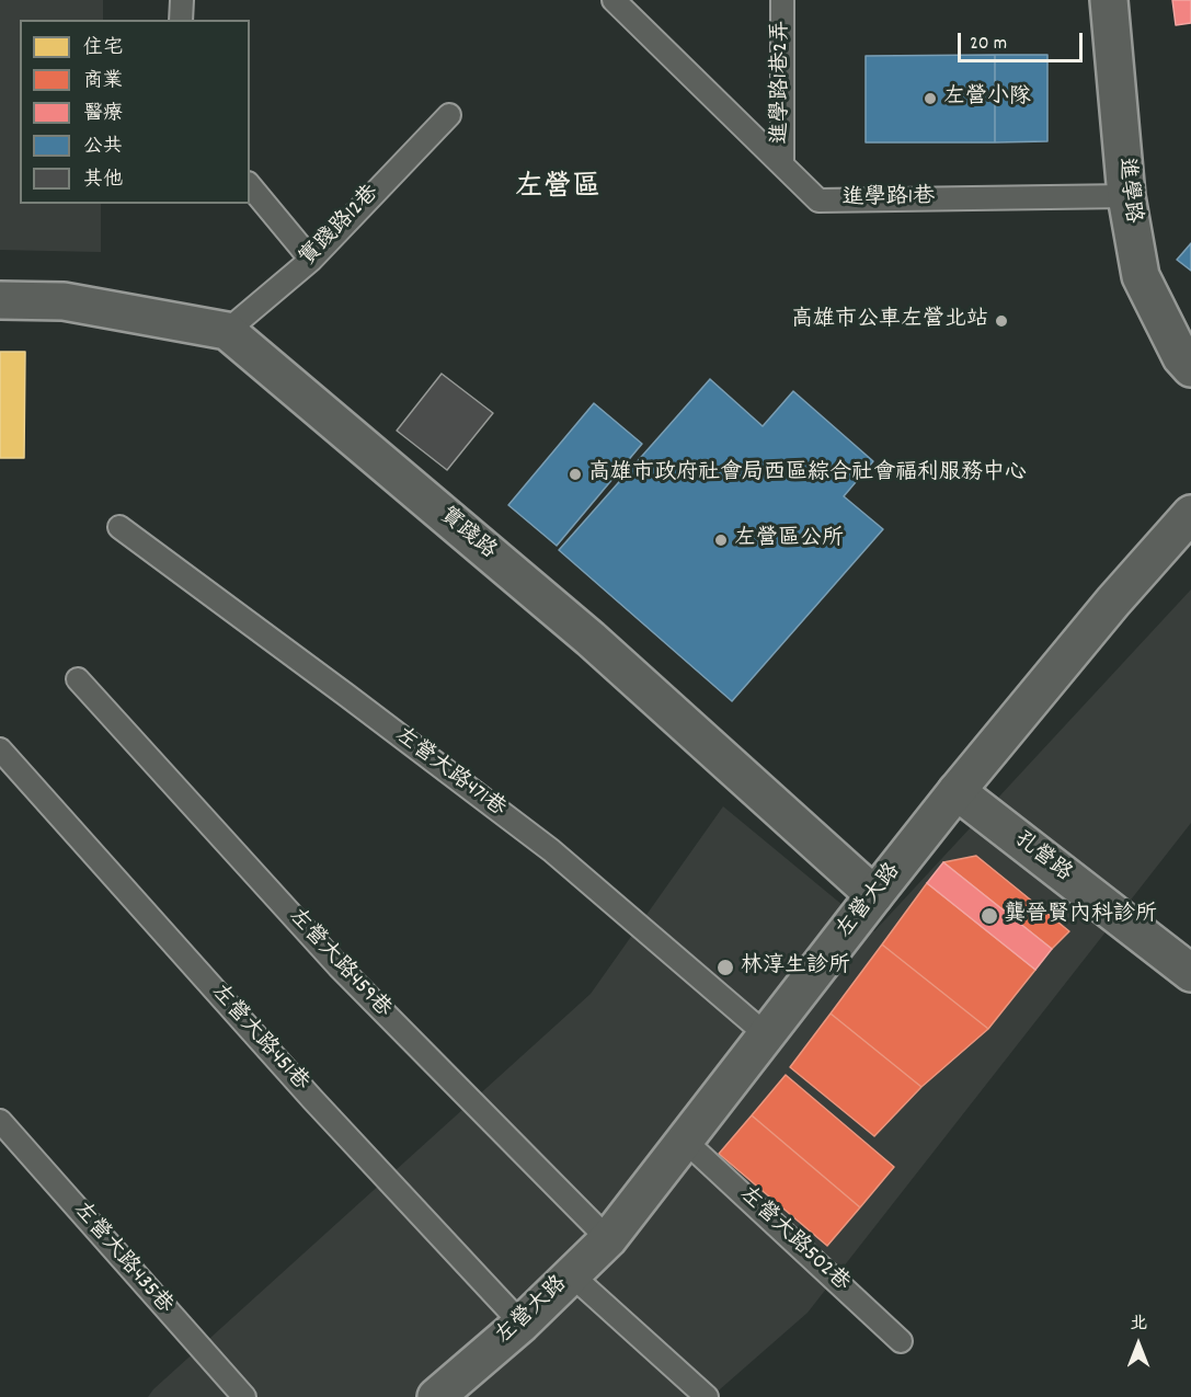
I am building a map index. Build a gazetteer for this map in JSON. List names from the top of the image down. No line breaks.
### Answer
{"streets":{"street":["進學路","實踐路","孔營路","左營大路"],"lane":["進學路1巷2弄","進學路1巷","實踐路12巷","左營大路471巷","左營大路459巷","左營大路451巷","左營大路502巷","左營大路435巷"]},"crossings":[["進學路1巷2弄","進學路1巷"],["進學路","進學路1巷"],["實踐路12巷","實踐路"],["實踐路","左營大路"],["左營大路471巷","左營大路"],["孔營路","左營大路"],["左營大路","左營大路459巷"],["左營大路","左營大路451巷"],["左營大路","左營大路502巷"]],"districts":["左營區"],"places":["左營小隊","高雄市公車左營北站","高雄市政府社會局西區綜合社會福利服務中心","左營區公所","龔晉賢內科診所","林淳生診所"],"legend":["住宅","商業","醫療","公共","其他"],"scale_bar":"20 m","north":"top"}
